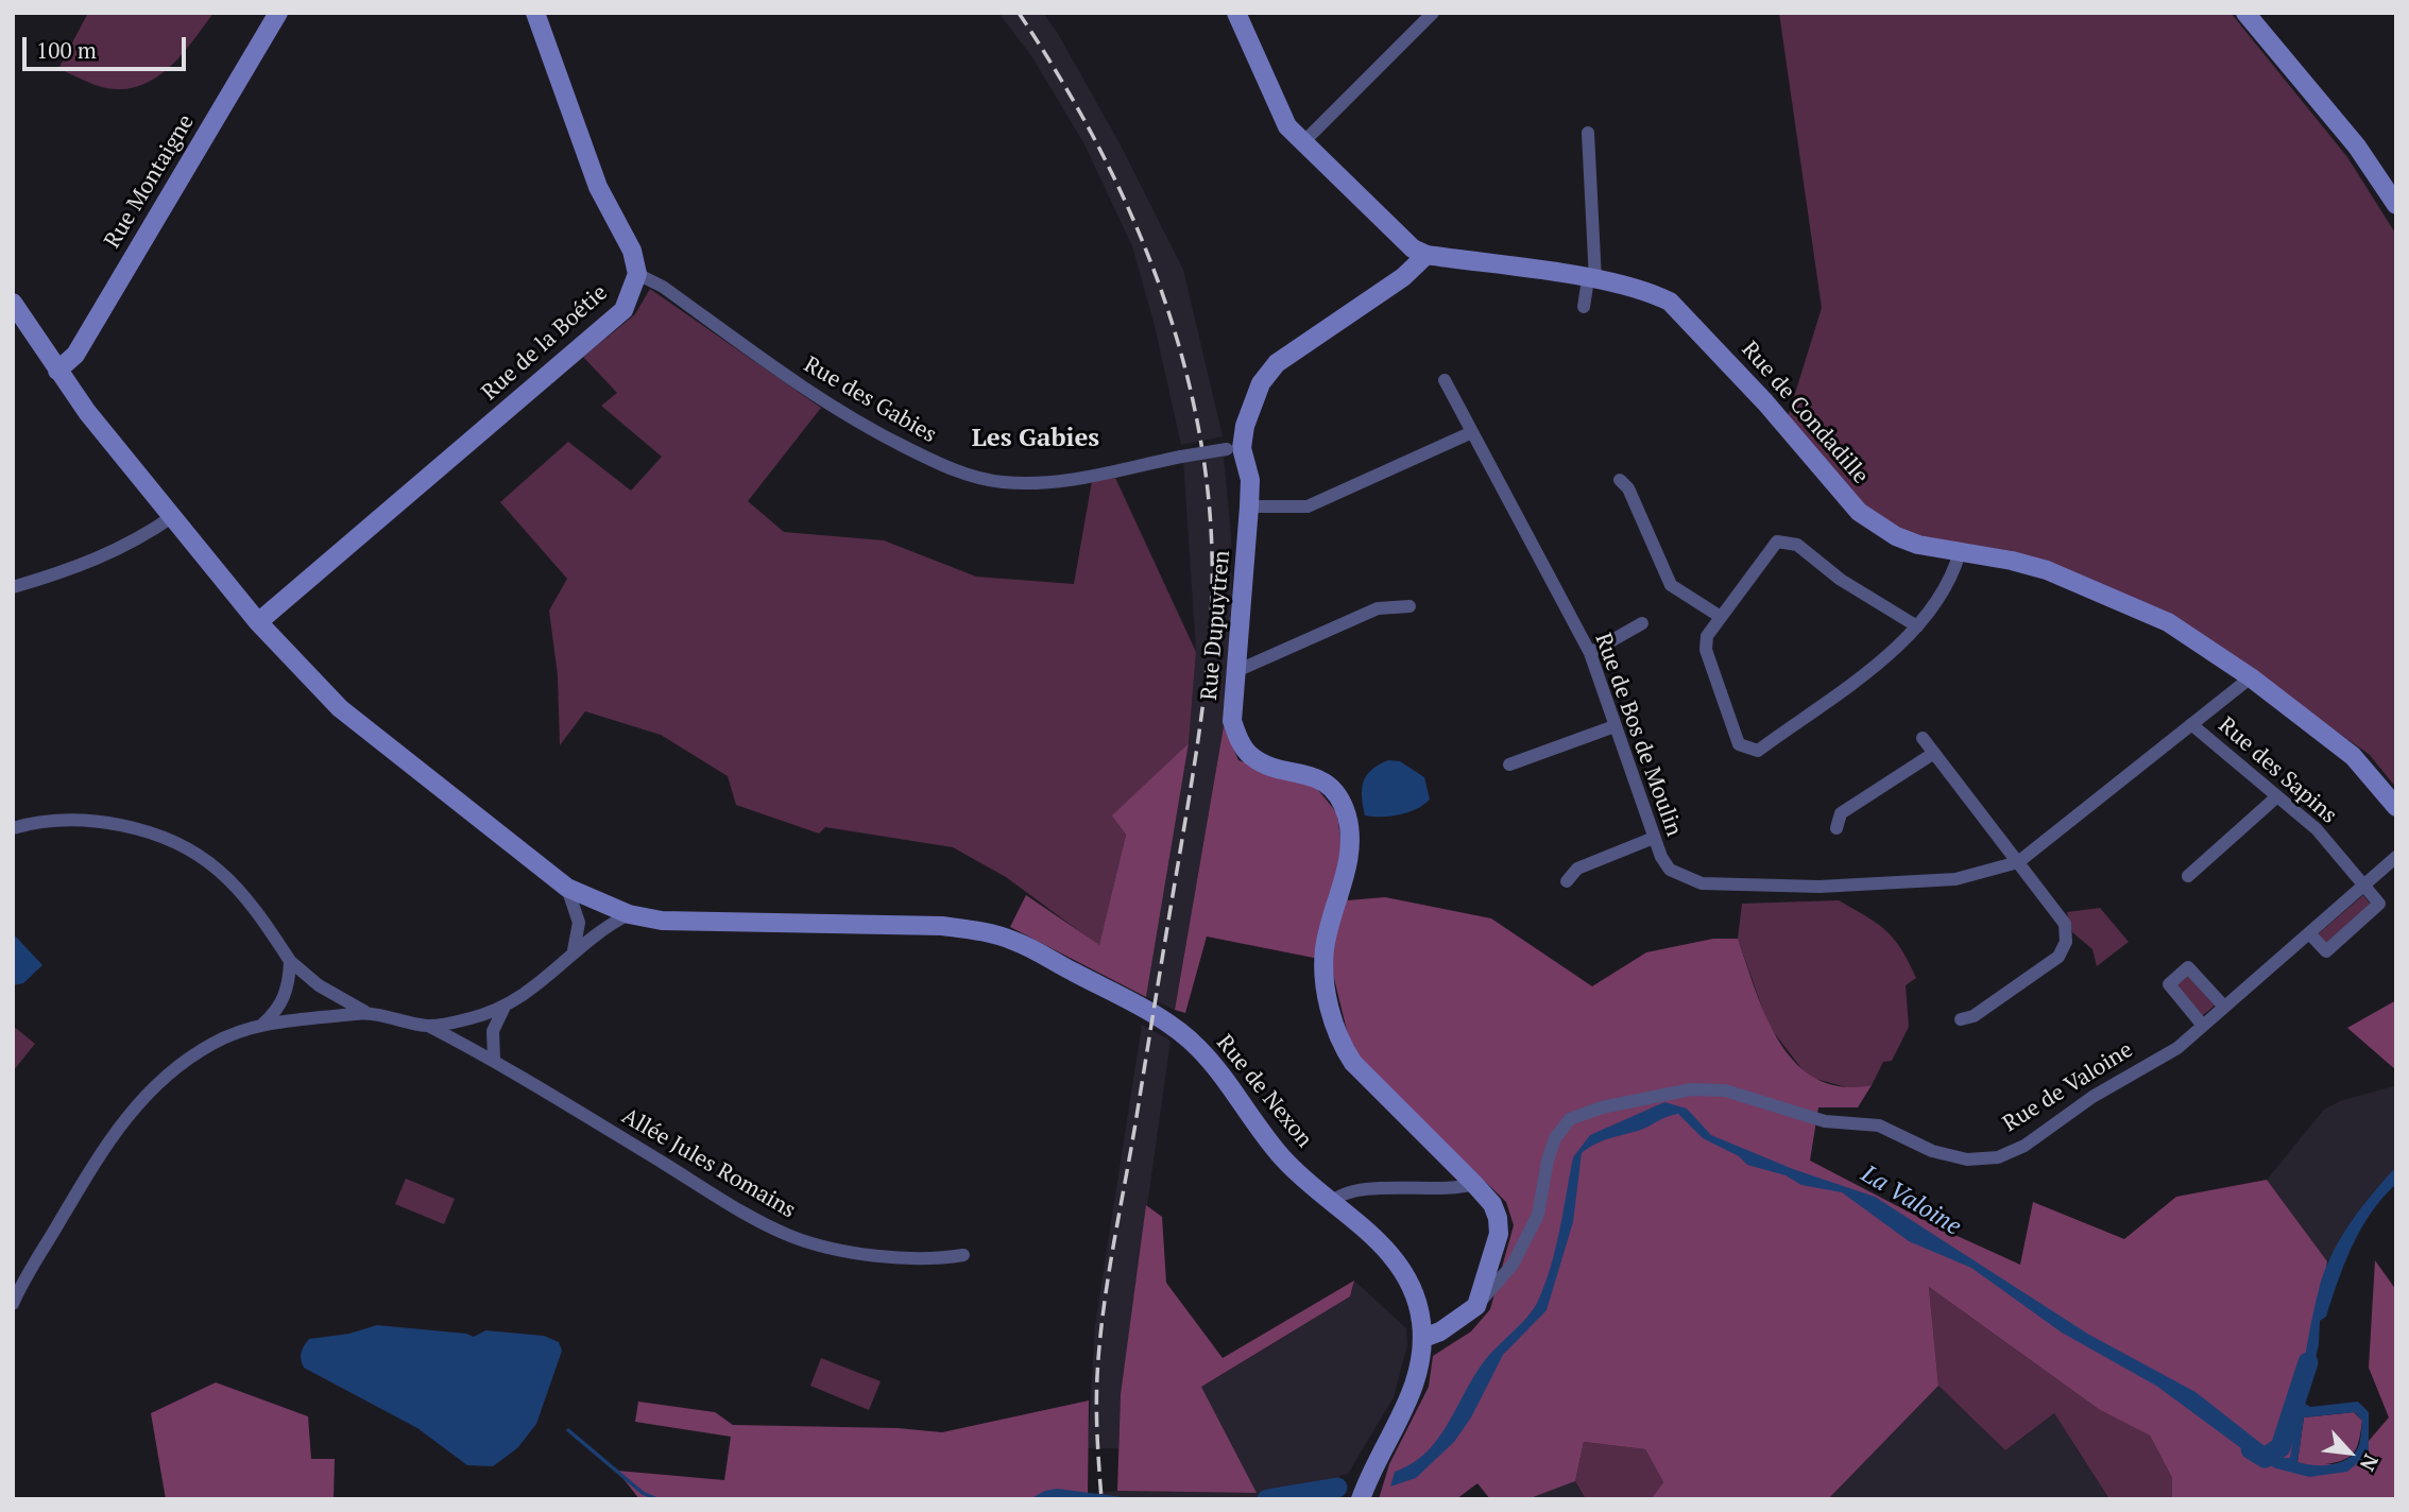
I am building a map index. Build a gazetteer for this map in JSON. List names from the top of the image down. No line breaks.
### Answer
{"streets":{"street":["Rue Montaigne","Rue de la Boétie","Rue des Gabies","Rue de Condadille","Rue Dupuytren","Rue de Bos de Moulin","Rue des Sapins","Rue de Valoine","Rue de Nexon","Allée Jules Romains"]},"crossings":[["Rue Montaigne","Rue de Nexon"],["Rue de la Boétie","Rue des Gabies"],["Rue de la Boétie","Rue de Nexon"],["Rue des Gabies","Rue Dupuytren"],["Rue de Condadille","Rue Dupuytren"],["Rue de Condadille","Rue de Bos de Moulin"],["Rue Dupuytren","Rue de Valoine"],["Rue de Bos de Moulin","Rue des Sapins"],["Rue des Sapins","Rue de Valoine"],["Rue de Valoine","Rue de Nexon"]],"districts":["Les Gabies"],"water":["La Valoine"],"scale_bar":"100 m","north":"bottom right"}
